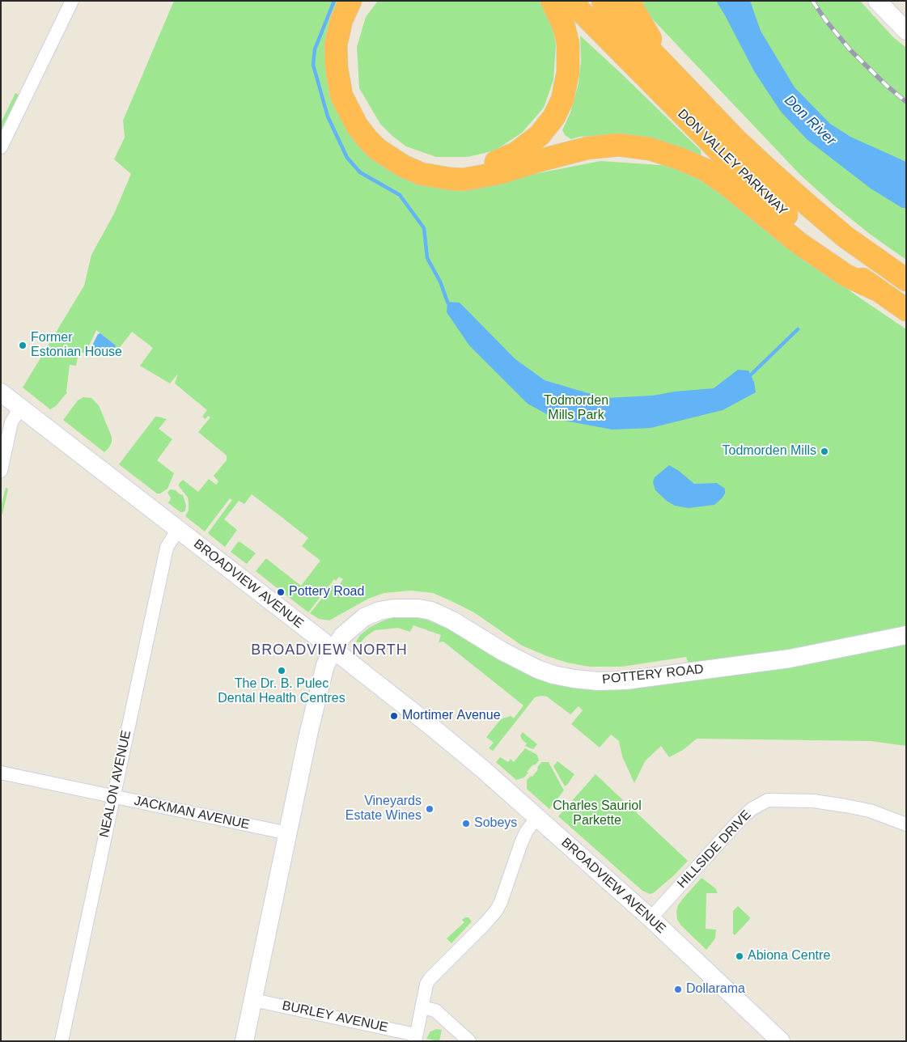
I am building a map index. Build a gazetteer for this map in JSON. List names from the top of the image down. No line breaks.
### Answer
{"streets":{"highway":["DON VALLEY PARKWAY"],"main road":["BROADVIEW AVENUE","POTTERY ROAD"],"street":["NEALON AVENUE","JACKMAN AVENUE","HILLSIDE DRIVE","BURLEY AVENUE"]},"crossings":[["BROADVIEW AVENUE","POTTERY ROAD"],["BROADVIEW AVENUE","NEALON AVENUE"],["BROADVIEW AVENUE","HILLSIDE DRIVE"],["NEALON AVENUE","JACKMAN AVENUE"]],"districts":["BROADVIEW NORTH"],"water":["Don River"],"parks":["Todmorden Mills Park","Charles Sauriol Parkette"],"places":["Former Estonian House","Todmorden Mills","Pottery Road","The Dr. B. Pulec Dental Health Centres","Mortimer Avenue","Vineyards Estate Wines","Sobeys","Abiona Centre","Dollarama"]}
